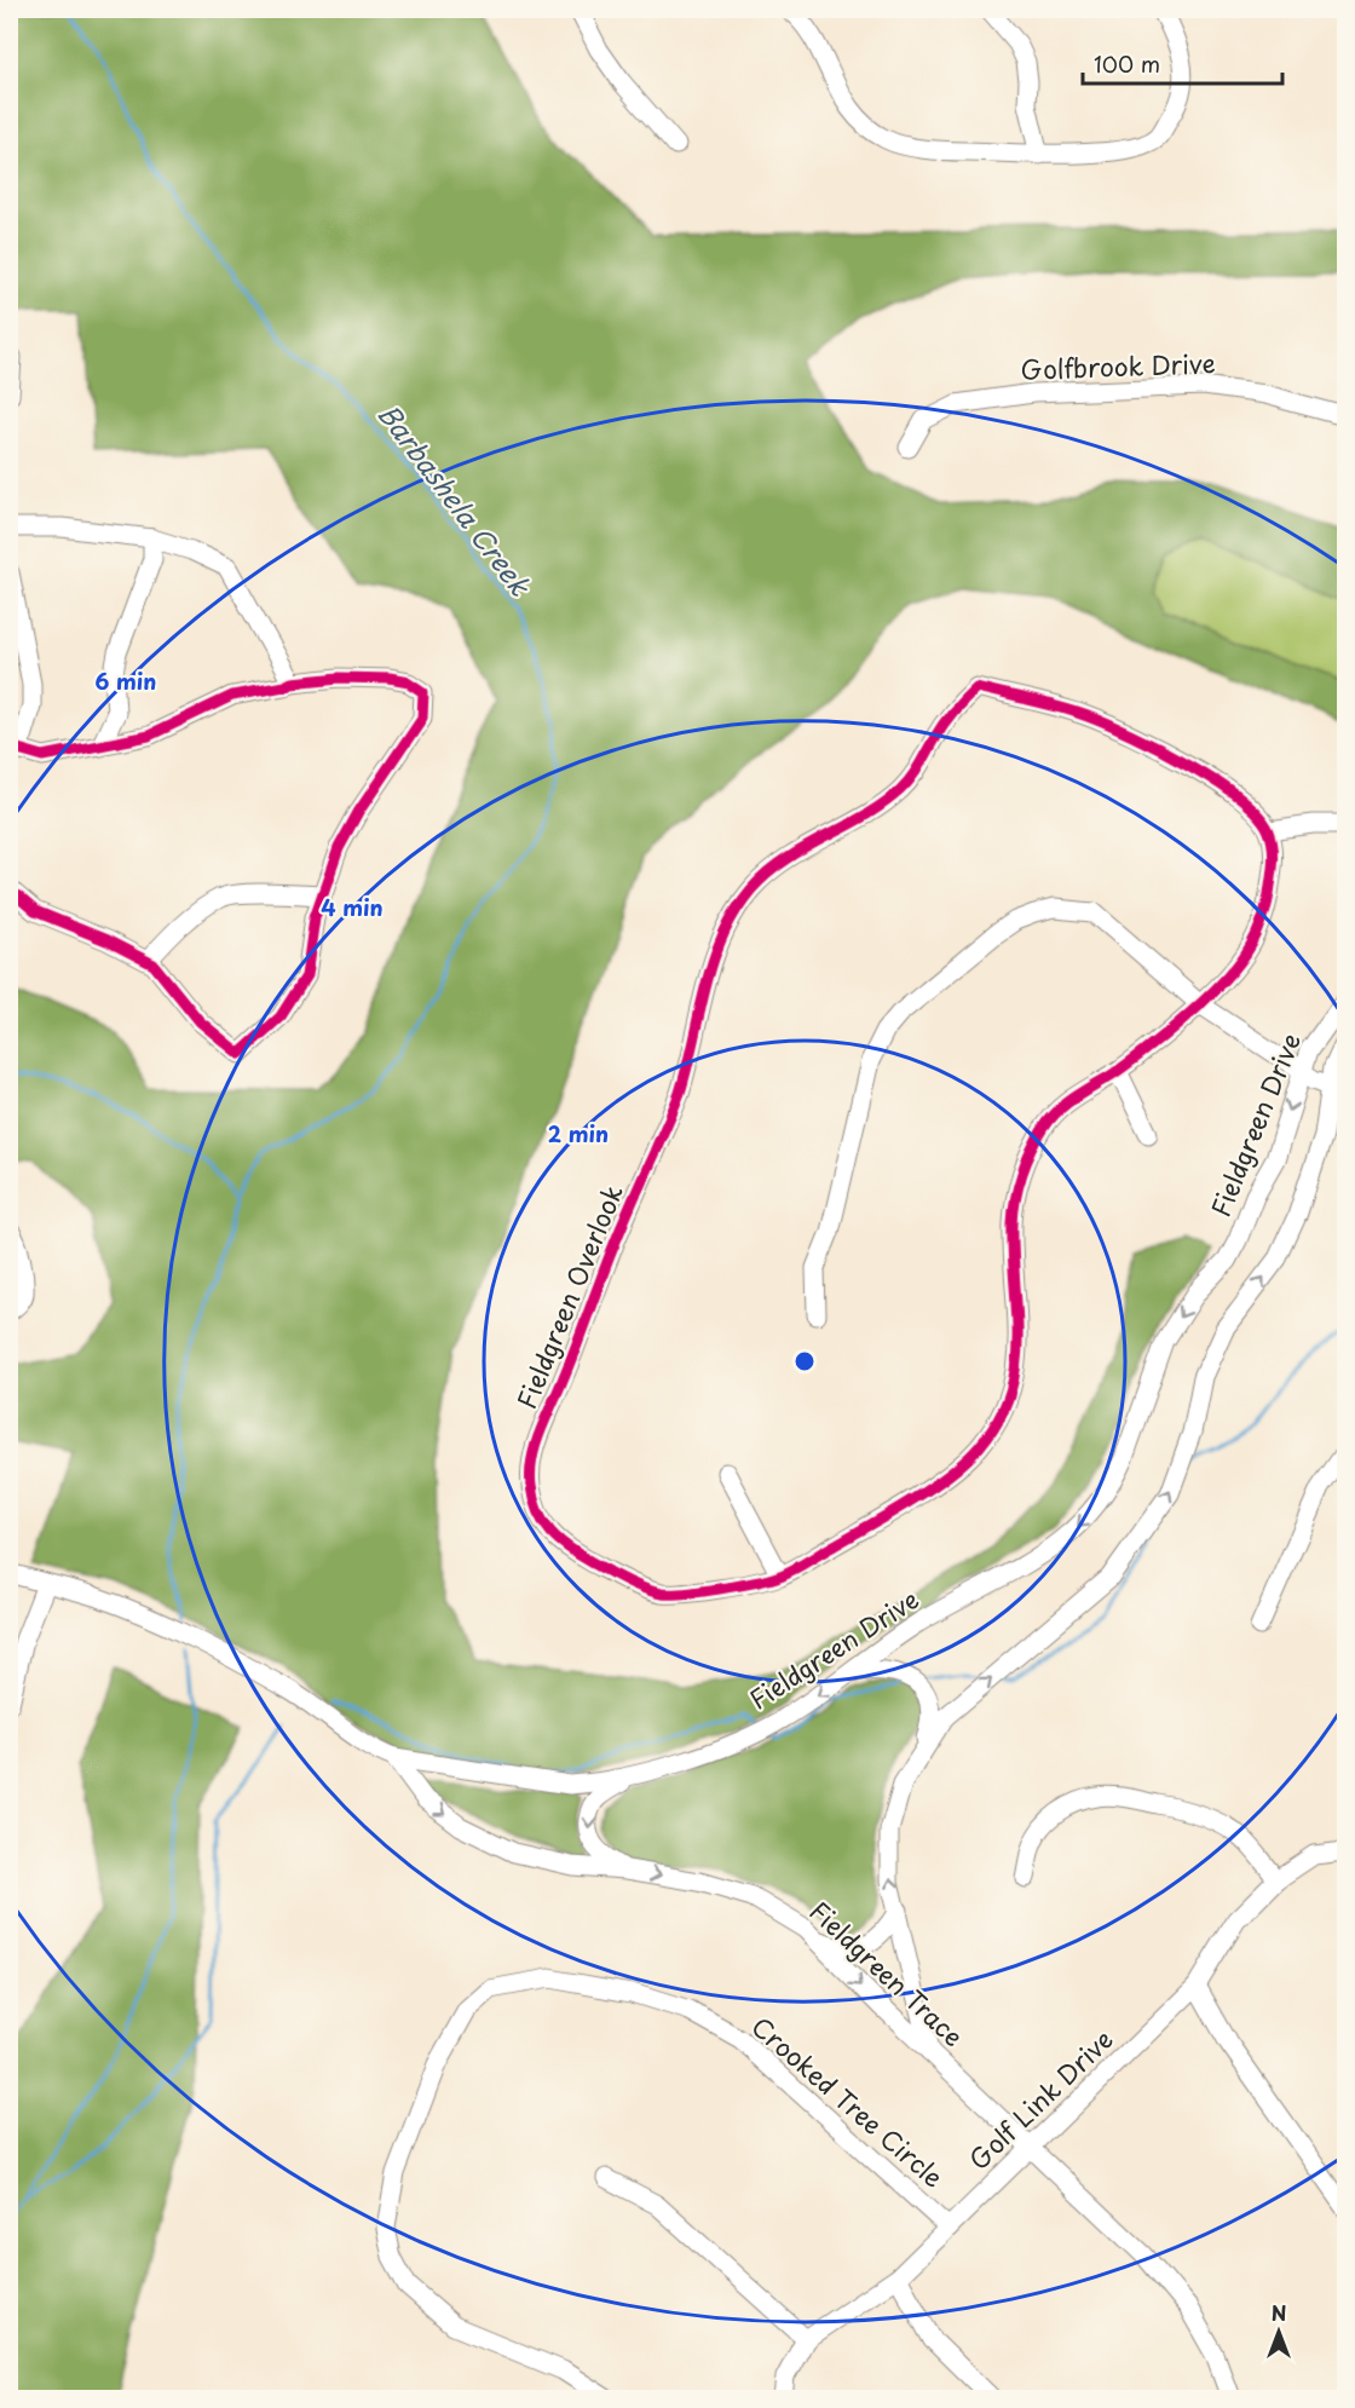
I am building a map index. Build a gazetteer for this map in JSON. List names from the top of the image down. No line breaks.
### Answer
{"streets":{"street":["Golfbrook Drive","Fieldgreen Drive","Fieldgreen Overlook","Fieldgreen Trace","Golf Link Drive","Crooked Tree Circle"]},"crossings":[["Fieldgreen Drive","Fieldgreen Trace"],["Fieldgreen Trace","Golf Link Drive"],["Golf Link Drive","Crooked Tree Circle"]],"one_way":["Fieldgreen Trace"],"water":["Barbashela Creek"],"scale_bar":"100 m","north":"top","rings":["6 min","4 min","2 min"]}
